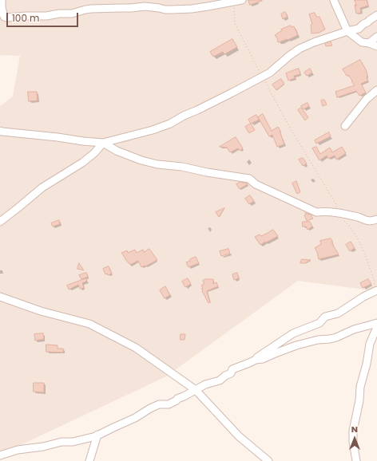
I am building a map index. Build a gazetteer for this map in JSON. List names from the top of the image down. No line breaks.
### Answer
{"scale_bar":"100 m","north":"top"}
